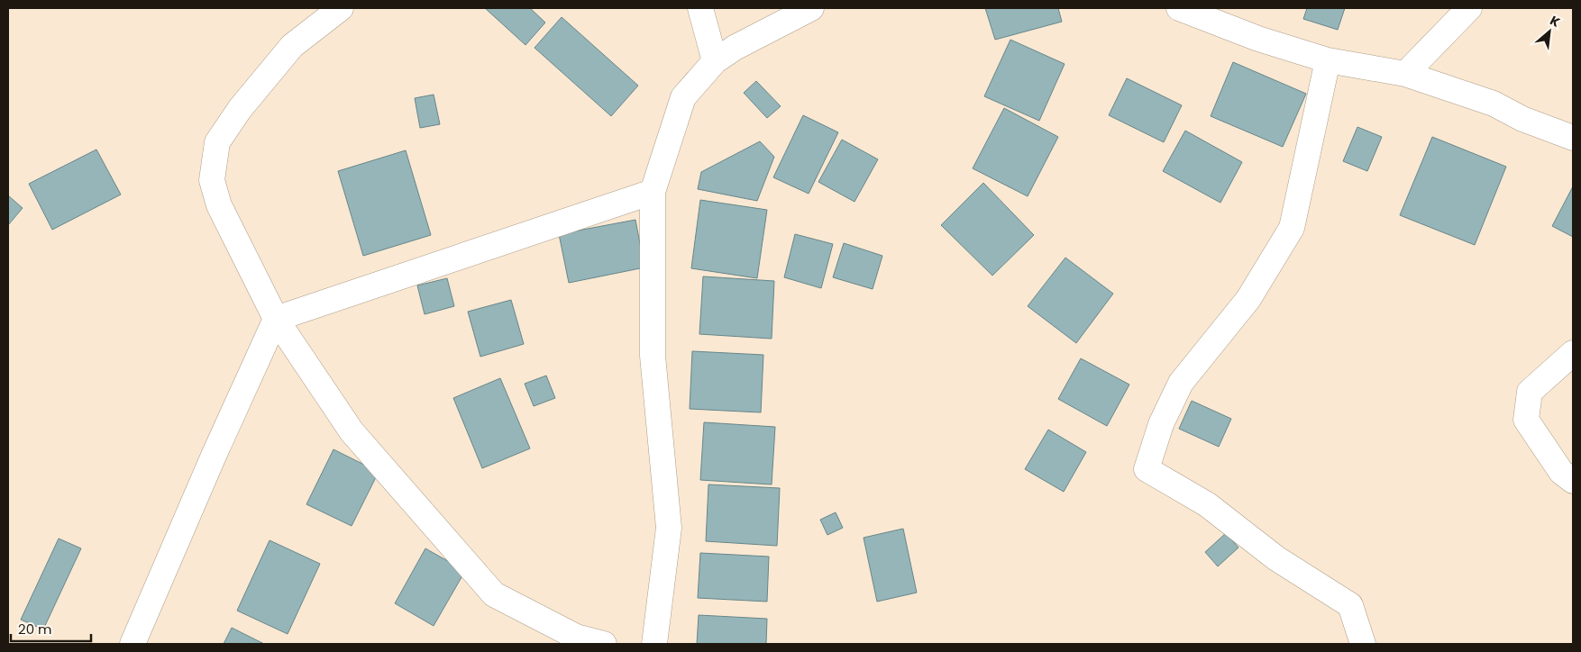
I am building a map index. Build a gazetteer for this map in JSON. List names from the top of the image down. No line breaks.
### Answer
{"scale_bar":"20 m","north":"top right"}
